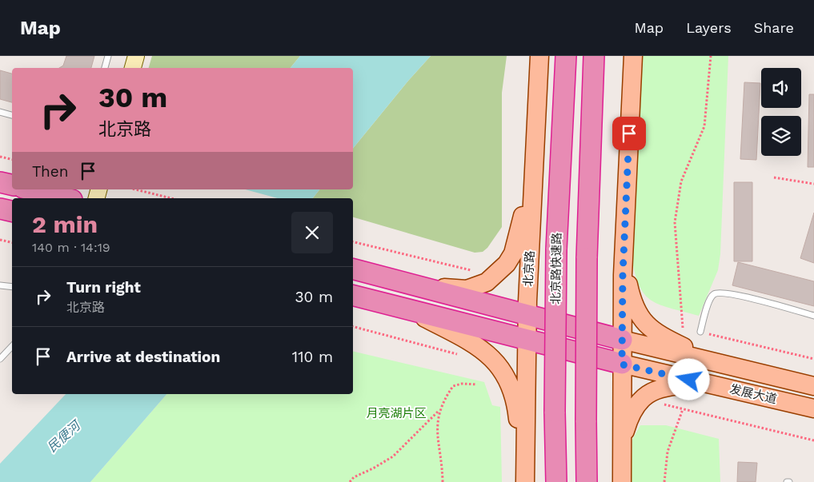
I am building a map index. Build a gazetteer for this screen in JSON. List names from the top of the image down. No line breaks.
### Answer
{"streets":{"highway":["北京路快速路"],"main road":["北京路","发展大道"]},"water":["民便河"],"parks":["月亮湖片区"],"page":{"header":"Map","nav":["Map","Layers","Share"],"turn":["30 m","北京路"],"then":"Then","heading":["2 min","140 m · 14:19"],"list":[{"name":"Turn right","note":"北京路","value":"30 m"},{"name":"Arrive at destination","value":"110 m"}]}}
